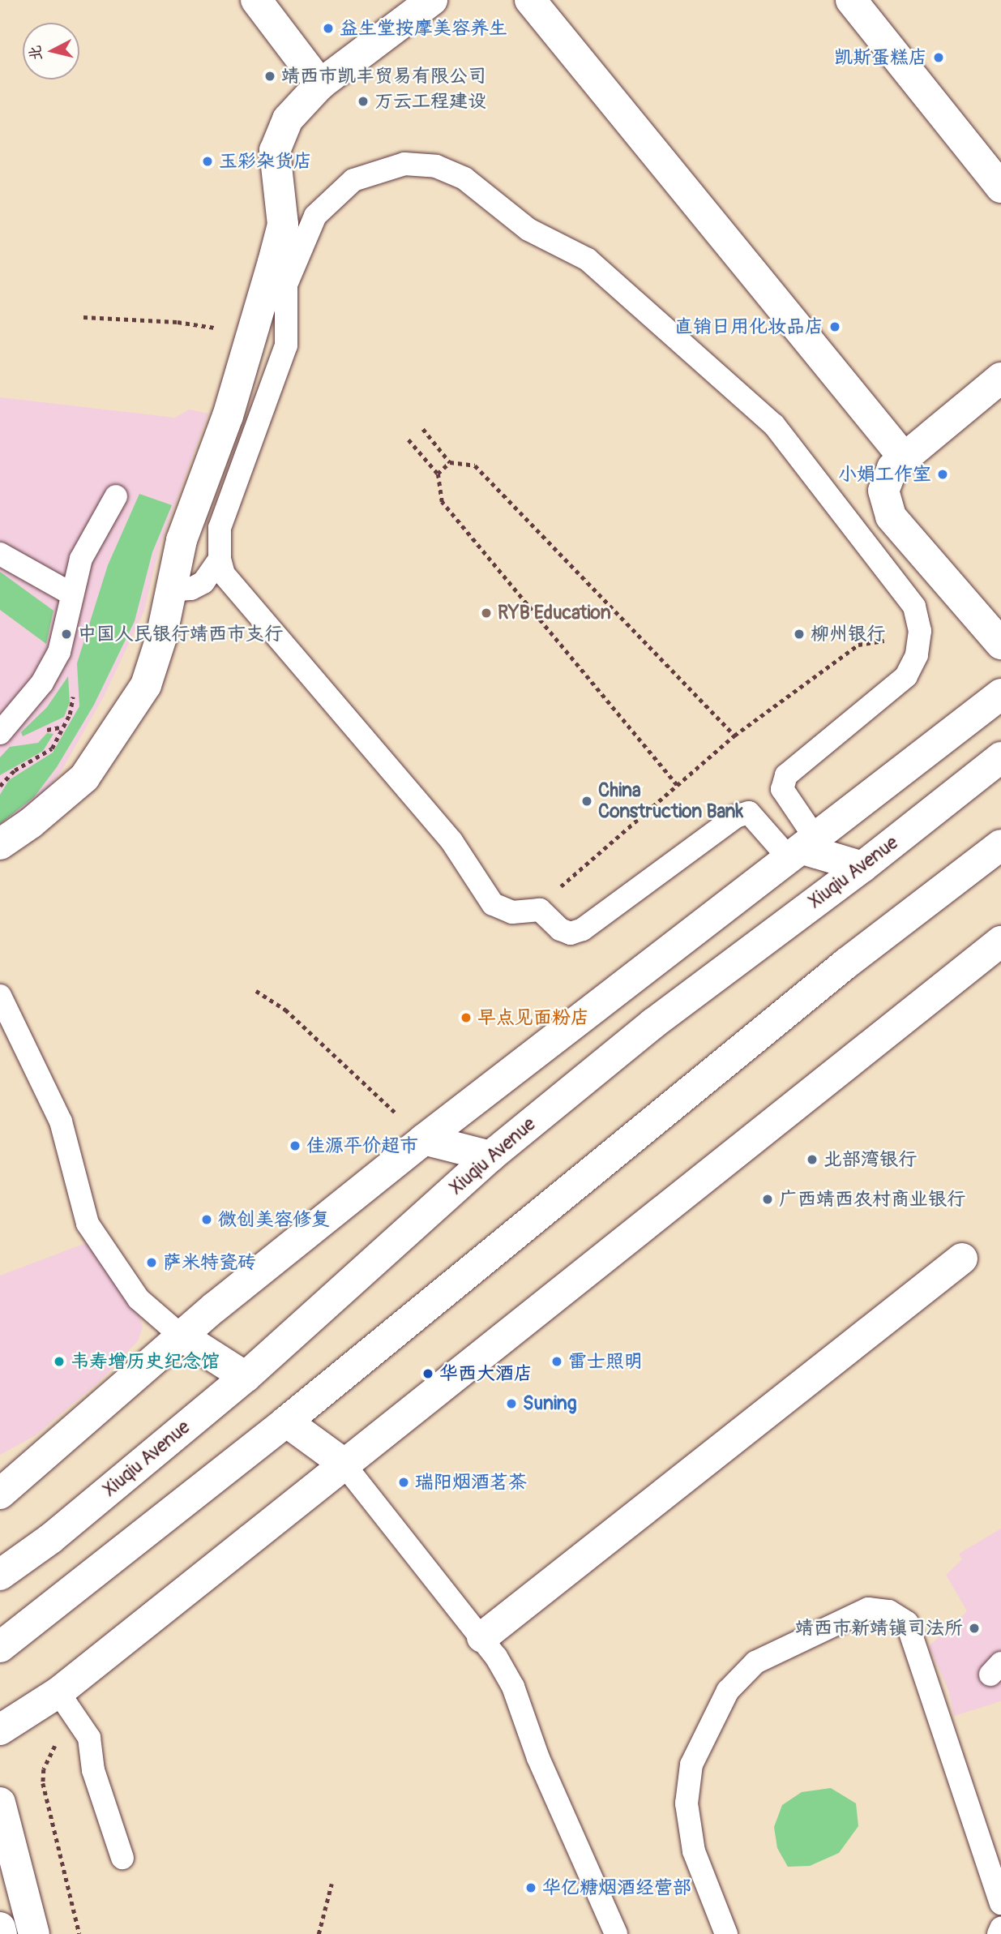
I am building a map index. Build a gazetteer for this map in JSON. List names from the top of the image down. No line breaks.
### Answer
{"streets":{"street":["Xiuqiu Avenue"]},"places":["益生堂按摩美容养生","凯斯蛋糕店","靖西市凯丰贸易有限公司","万云工程建设","玉彩杂货店","直销日用化妆品店","小娟工作室","RYB Education","中国人民银行靖西市支行","柳州银行","China Construction Bank","早点见面粉店","佳源平价超市","北部湾银行","广西靖西农村商业银行","微创美容修复","萨米特瓷砖","韦寿增历史纪念馆","雷士照明","华西大酒店","Suning","瑞阳烟酒茗茶","靖西市新靖镇司法所","华亿糖烟酒经营部"],"north":"left"}
